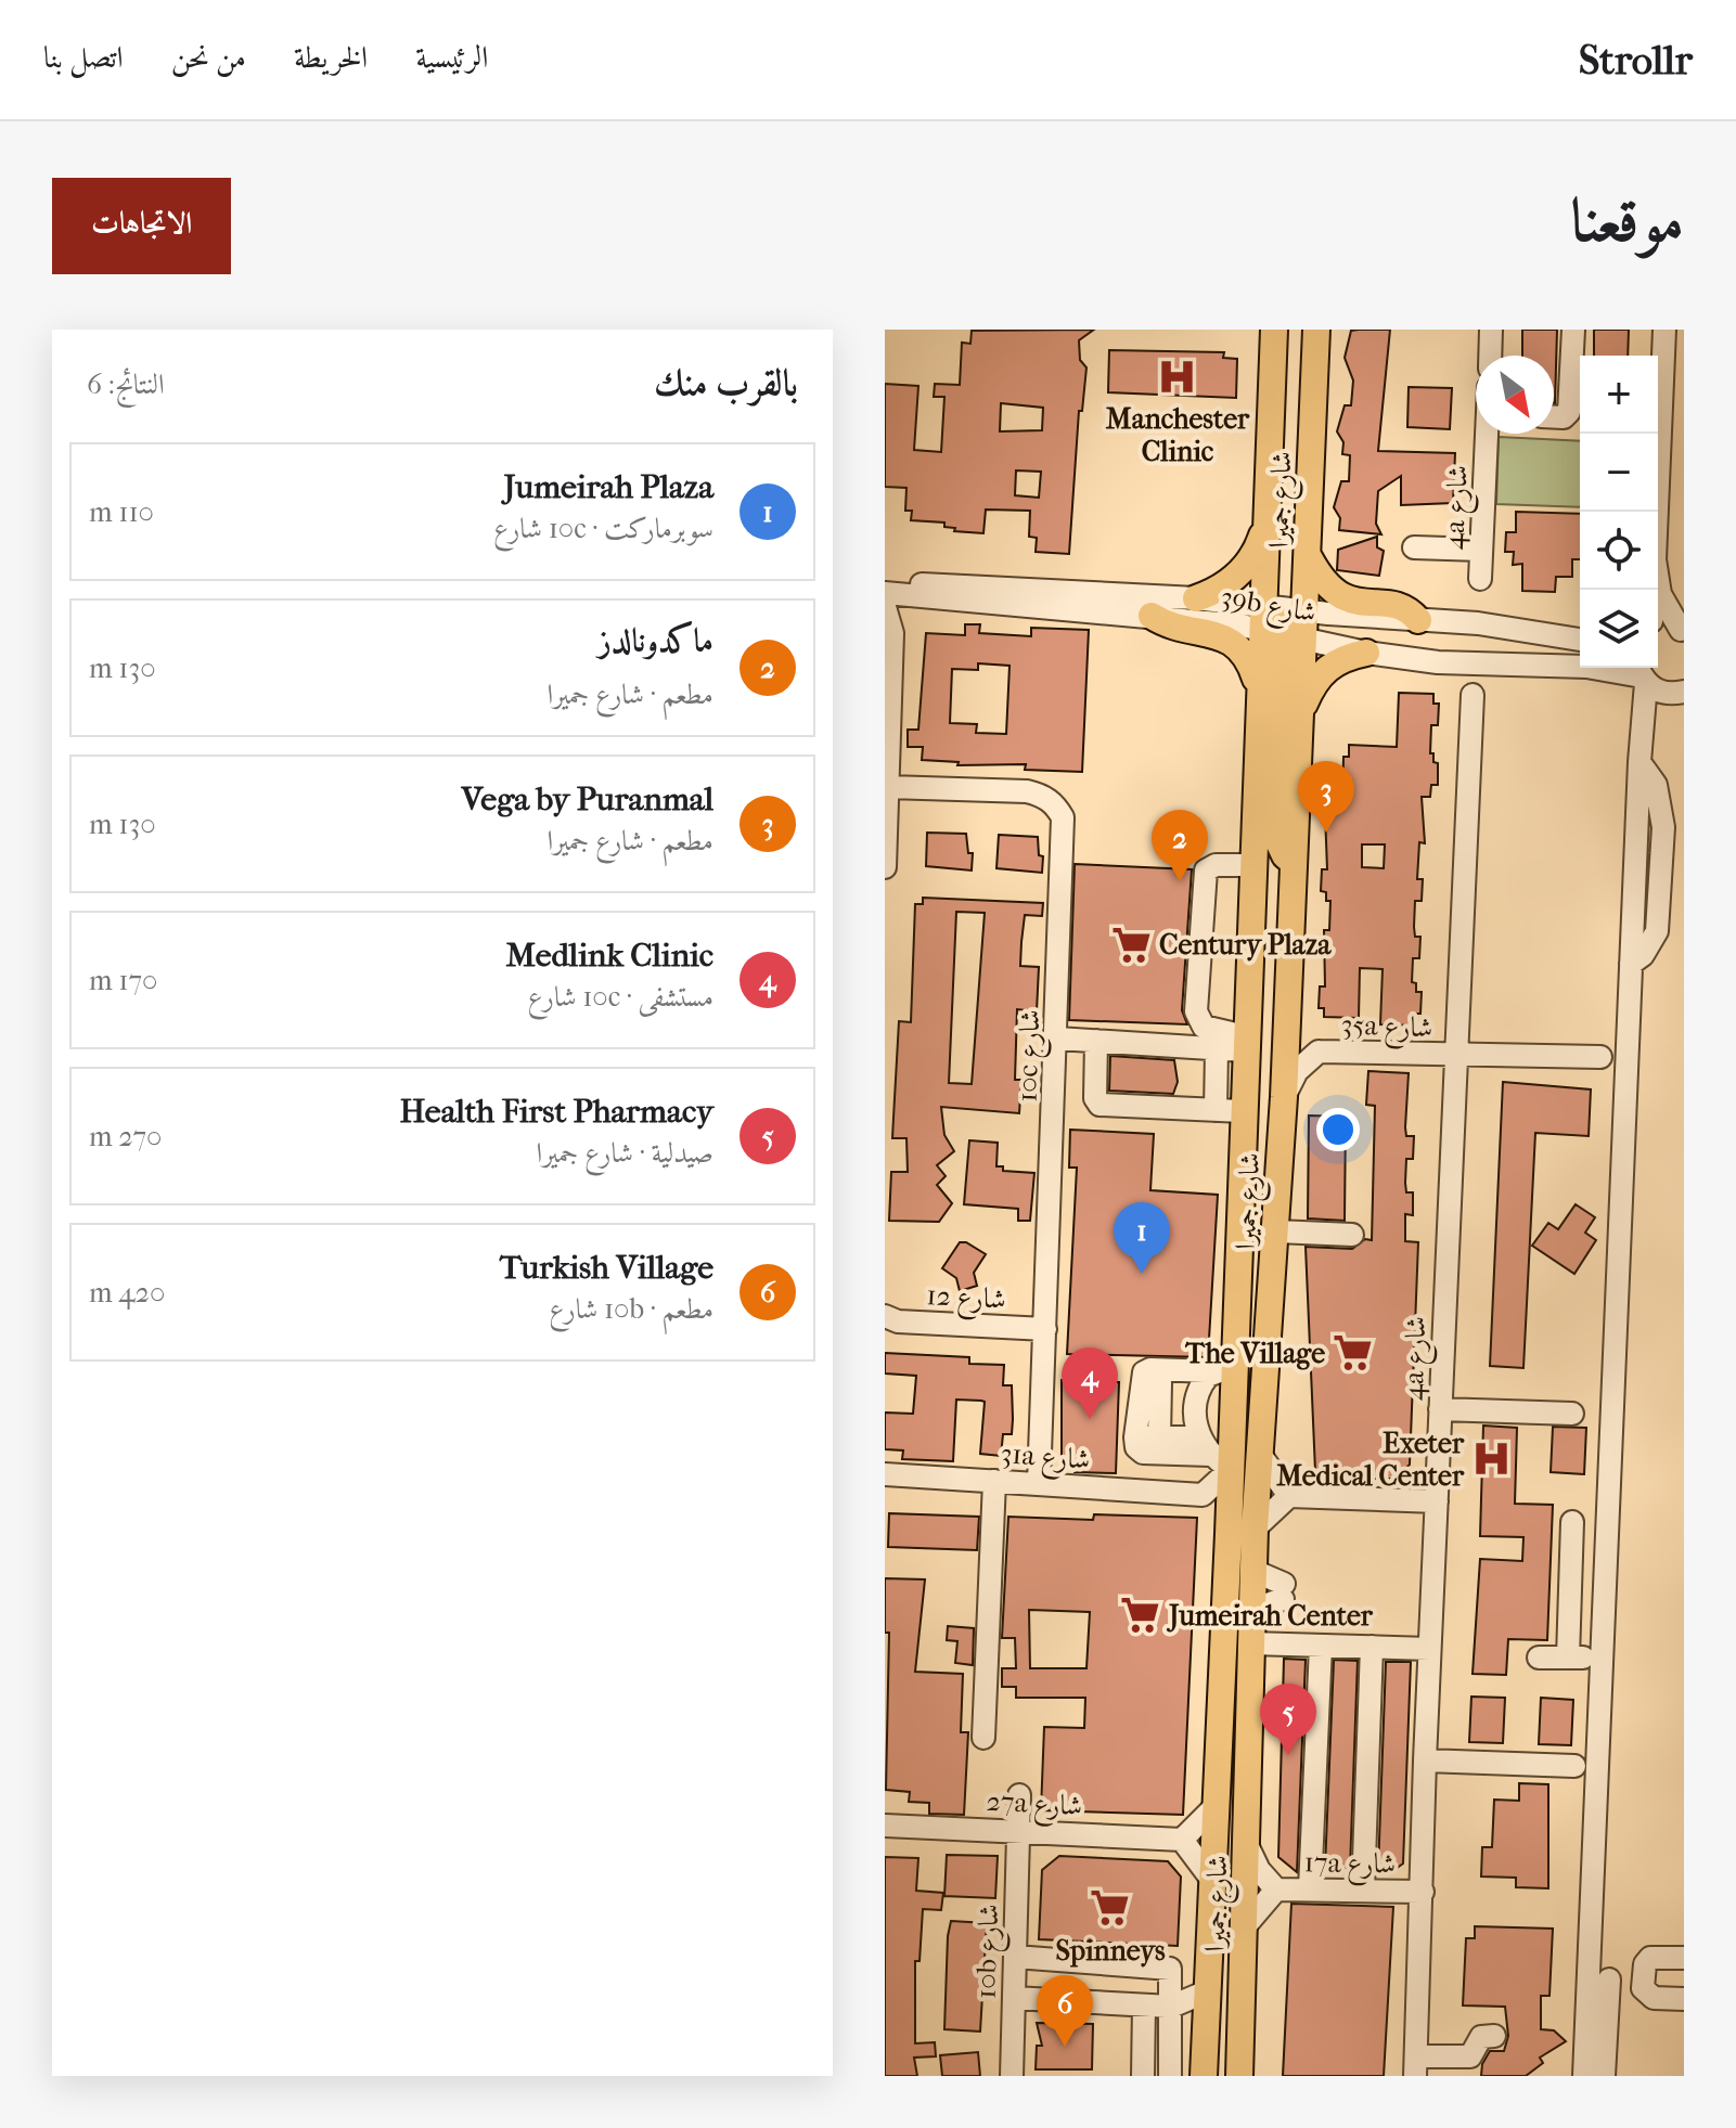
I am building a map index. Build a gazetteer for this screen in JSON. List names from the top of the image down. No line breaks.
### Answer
{"streets":{"main road":["شارع جميرا"],"street":["4a شارع","39b شارع","35a شارع","10c شارع","شارع 12","31a شارع","27a شارع","17a شارع","10b شارع"]},"crossings":[["شارع جميرا","39b شارع"],["شارع جميرا","17a شارع"],["4a شارع","35a شارع"],["4a شارع","17a شارع"],["10c شارع","شارع 12"],["10c شارع","31a شارع"],["27a شارع","10b شارع"]],"places":{"hospital":["Manchester Clinic","Exeter Medical Center"],"supermarket":["Century Plaza","The Village","Jumeirah Center","Spinneys"]},"north":"bottom right","page":{"header":"Strollr","nav":["الرئيسية","الخريطة","من نحن","اتصل بنا"],"title":"موقعنا","buttons":"الاتجاهات","heading":["بالقرب منك","النتائج: 6"],"map_buttons":["+","−"],"list":[{"mark":"1","name":"Jumeirah Plaza","note":"سوبرماركت · 10c شارع","value":"110 m"},{"mark":"2","name":"ماكدونالدز","note":"مطعم · شارع جميرا","value":"130 m"},{"mark":"3","name":"Vega by Puranmal","note":"مطعم · شارع جميرا","value":"130 m"},{"mark":"4","name":"Medlink Clinic","note":"مستشفى · 10c شارع","value":"170 m"},{"mark":"5","name":"Health First Pharmacy","note":"صيدلية · شارع جميرا","value":"270 m"},{"mark":"6","name":"Turkish Village","note":"مطعم · 10b شارع","value":"420 m"}],"pins":["3","2","1","4","5","6"]}}
